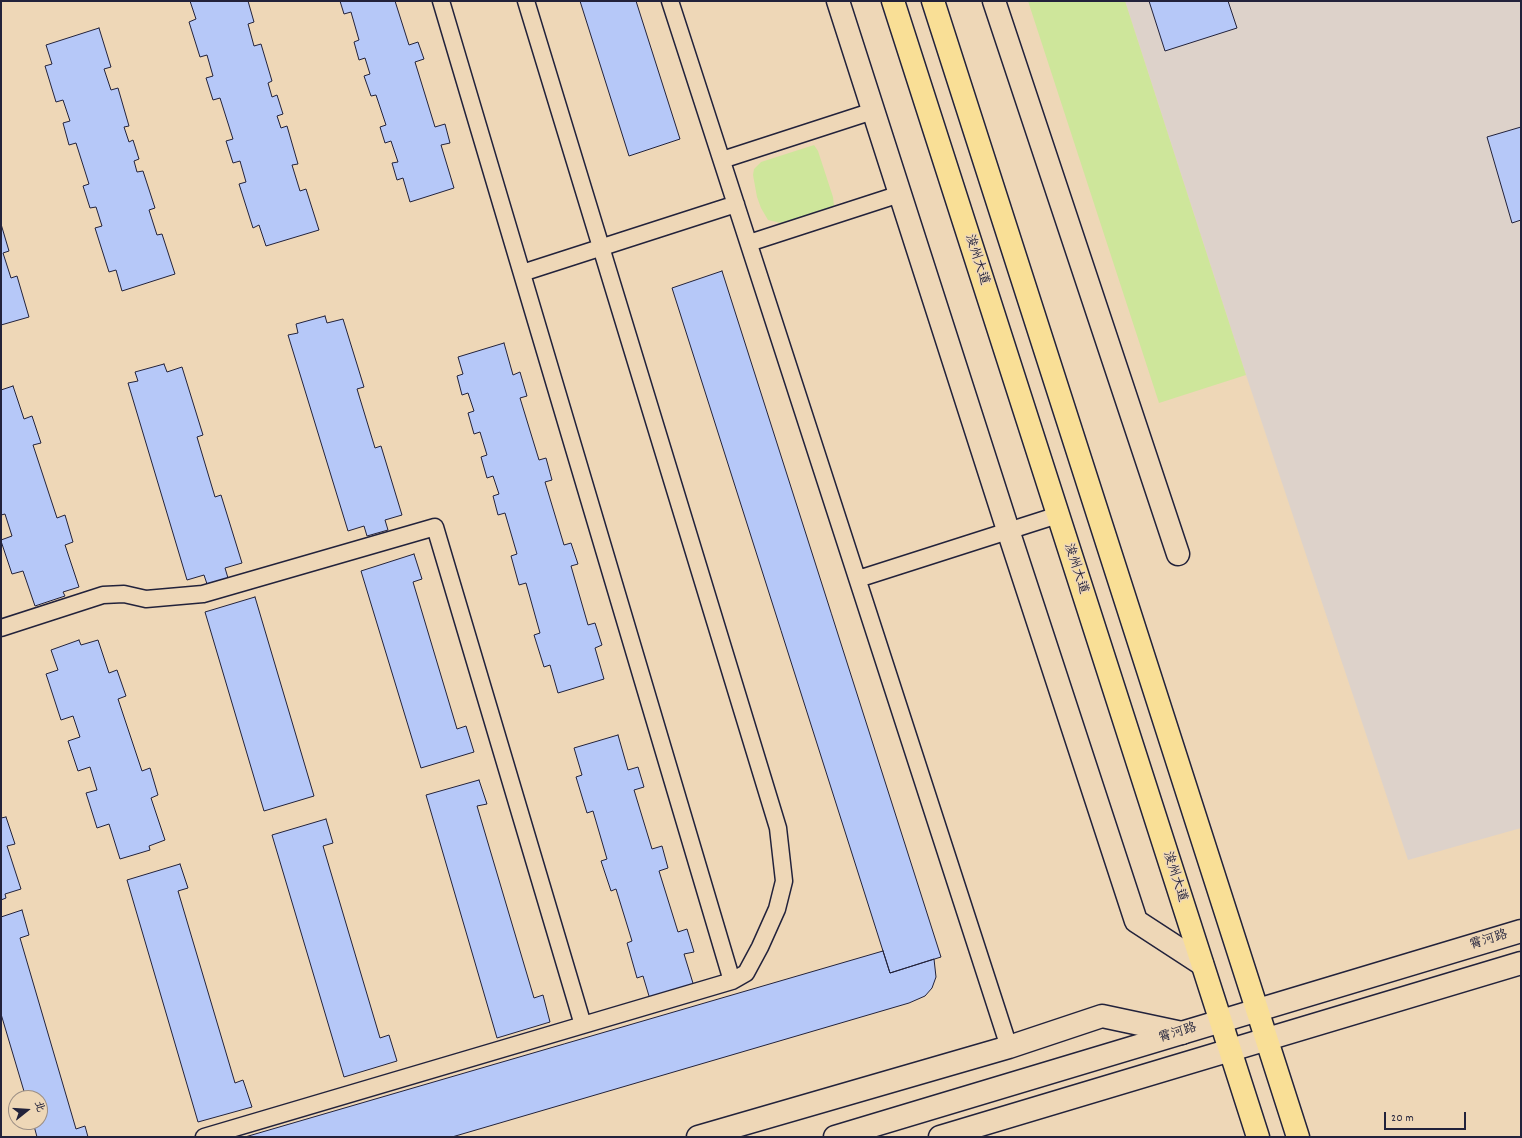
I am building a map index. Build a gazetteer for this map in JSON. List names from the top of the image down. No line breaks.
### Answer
{"streets":{"main road":["浚州大道"],"street":["霄河路"]},"crossings":[["浚州大道","霄河路"]],"scale_bar":"20 m","north":"right"}
